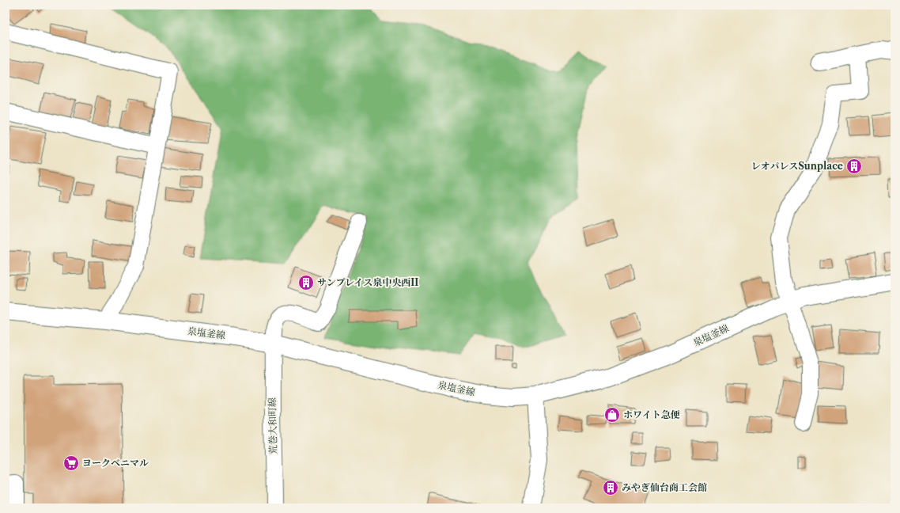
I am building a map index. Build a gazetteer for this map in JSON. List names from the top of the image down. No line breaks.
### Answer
{"streets":{"main road":["泉塩釜線"],"street":["荒巻大和町線"]},"crossings":[["泉塩釜線","荒巻大和町線"]],"places":{"building":["レオパレスSunplace","サンプレイス泉中央西II","みやぎ仙台商工会館"],"shop":["ホワイト急便"],"supermarket":["ヨークベニマル"]}}
